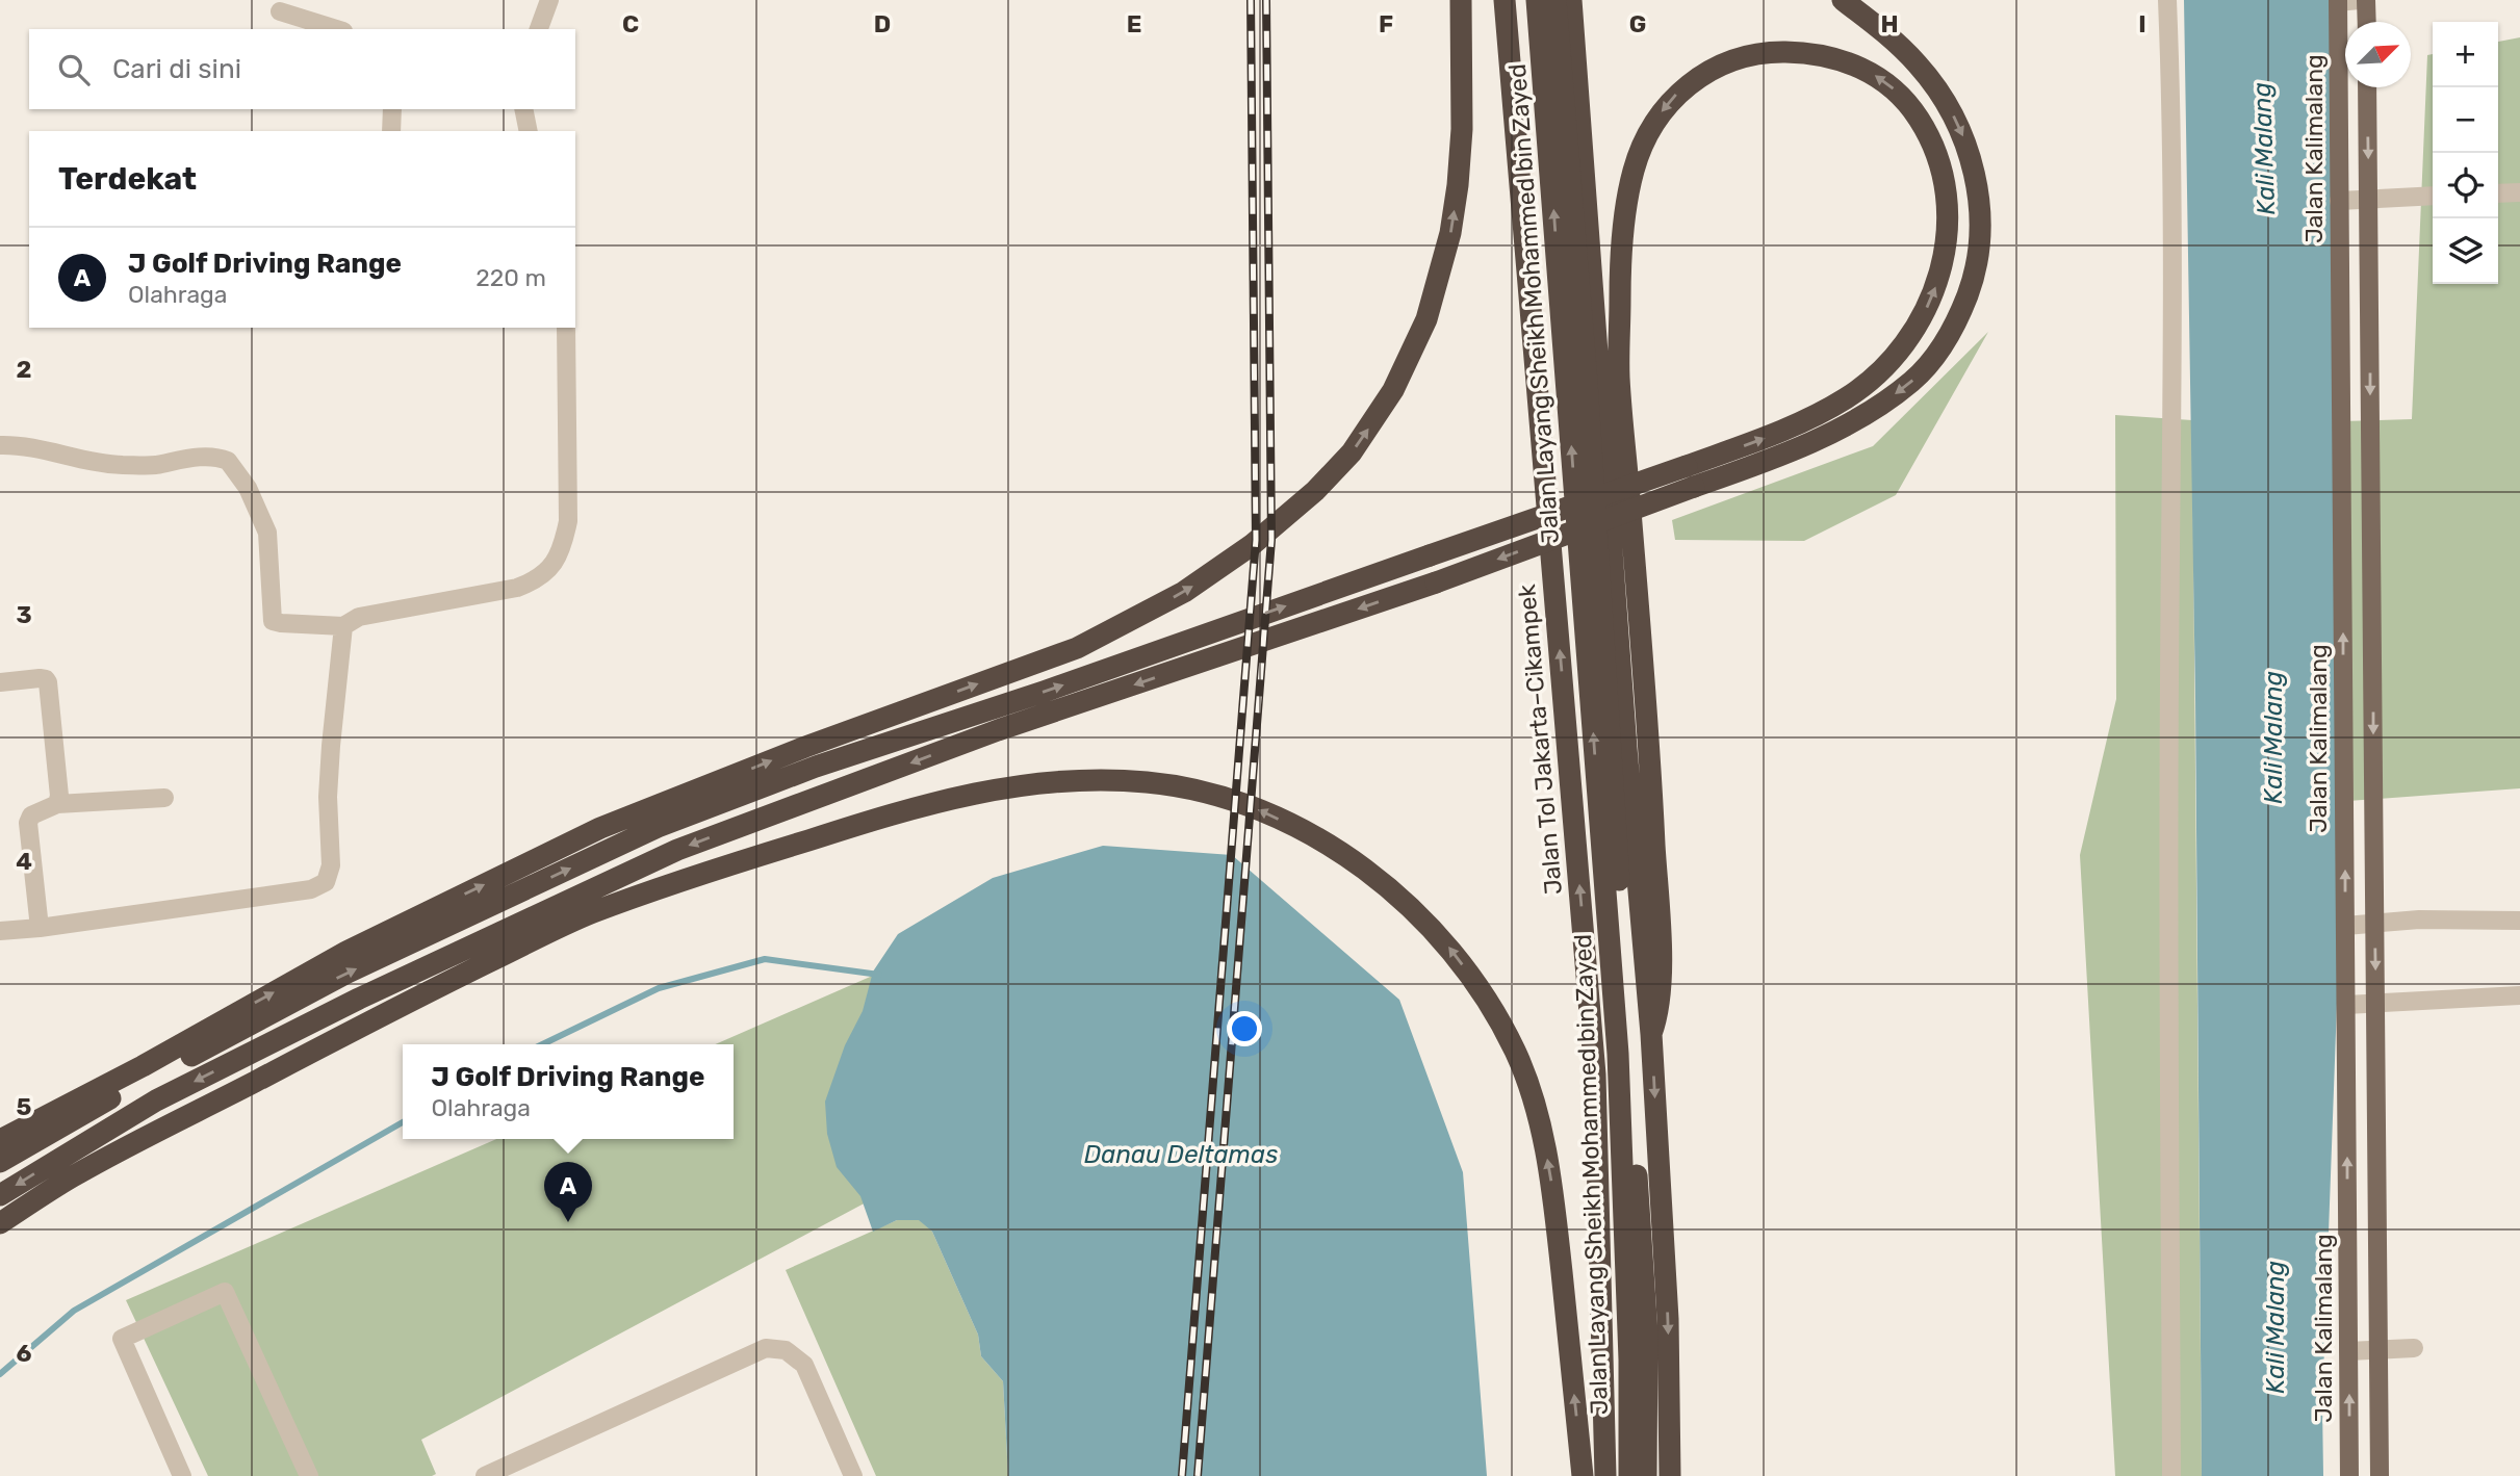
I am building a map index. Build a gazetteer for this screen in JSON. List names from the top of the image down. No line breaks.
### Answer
{"streets":{"highway":["Jalan Layang Sheikh Mohammed bin Zayed","Jalan Tol Jakarta–Cikampek"],"main road":["Jalan Kalimalang"]},"water":["Kali Malang","Danau Deltamas"],"north":"top right","page":{"map_buttons":["+","−"],"search":"Cari di sini","heading":"Terdekat","list":[{"mark":"A","name":"J Golf Driving Range","note":"Olahraga","value":"220 m"}],"popup":["J Golf Driving Range","Olahraga"],"pins":"A"},"grid":{"columns":["C","D","E","F","G","H","I"],"rows":["2","3","4","5","6"]}}
